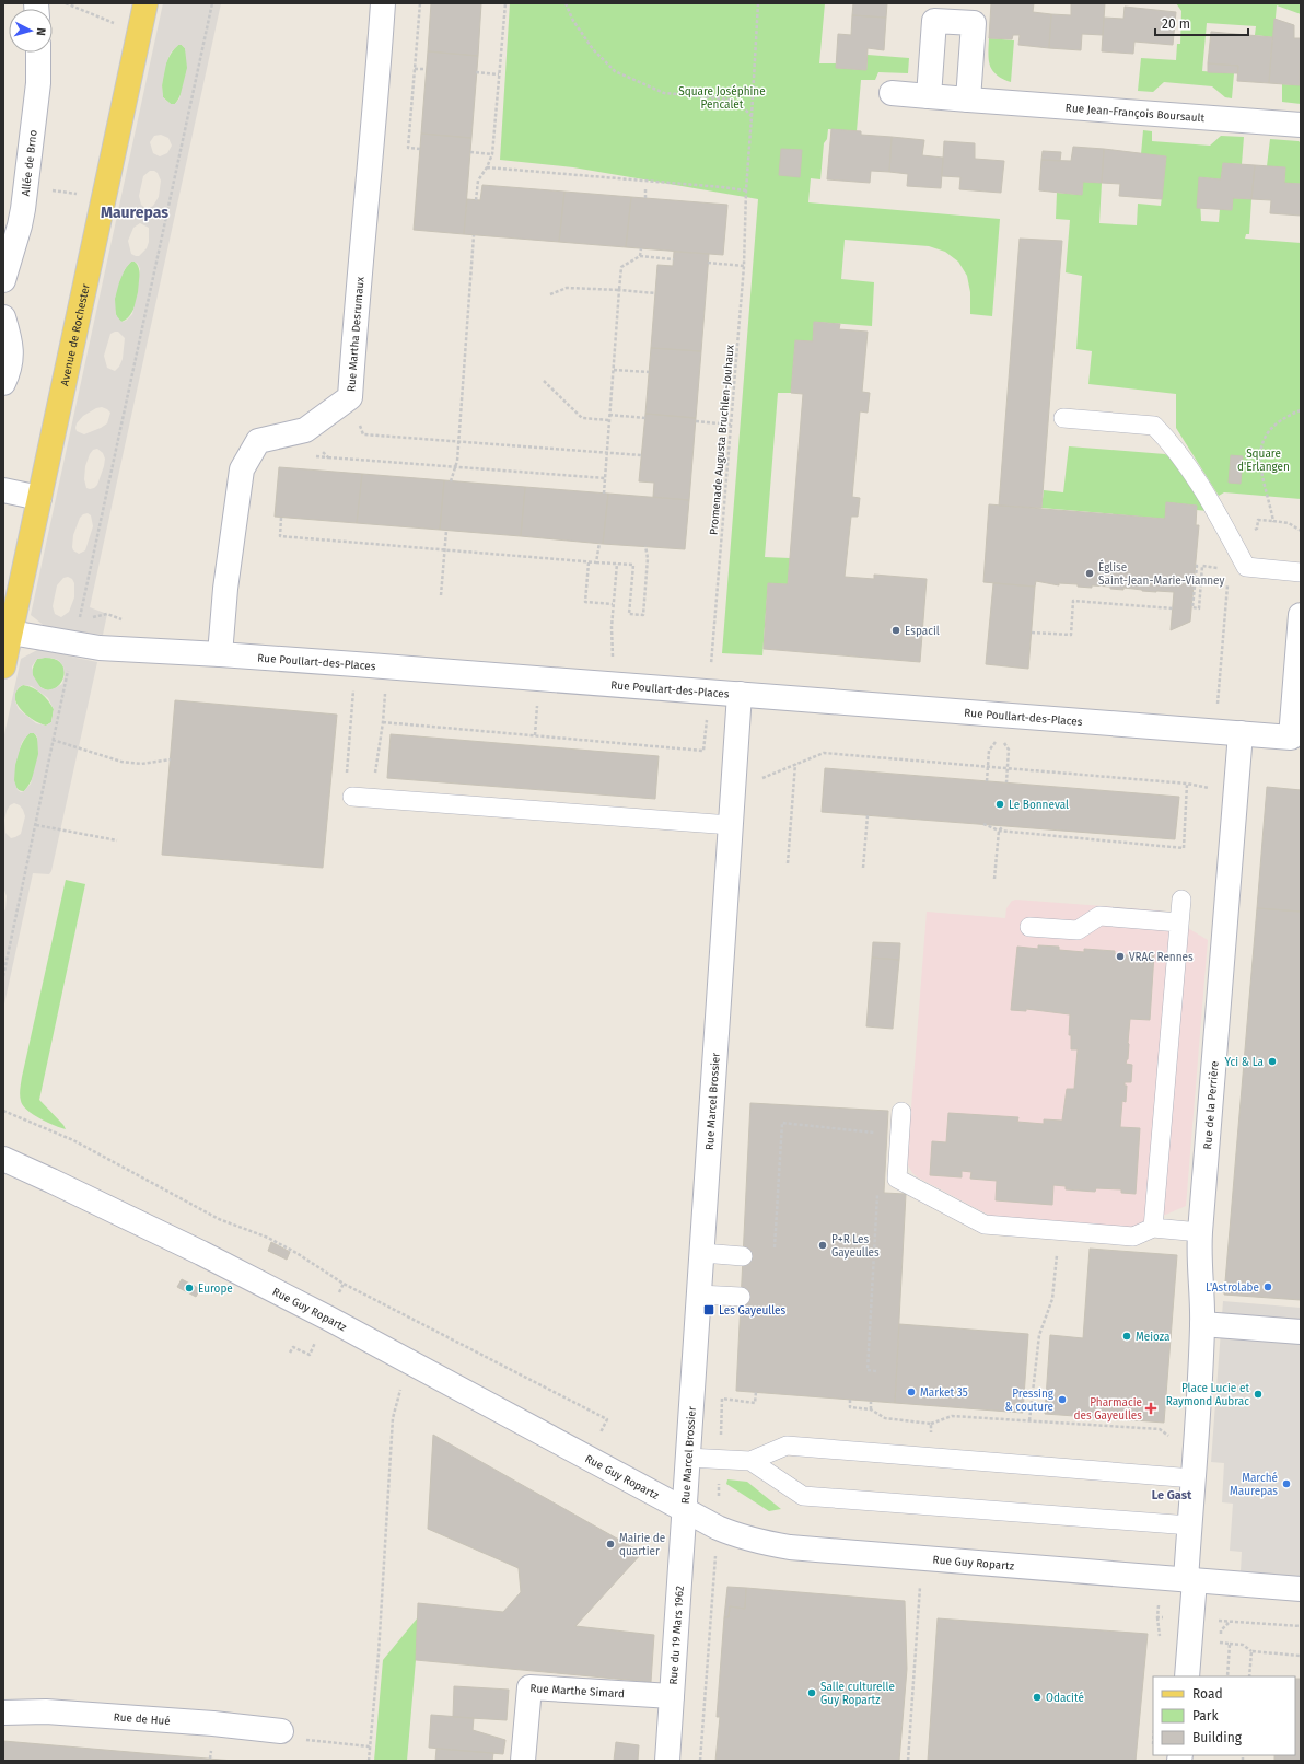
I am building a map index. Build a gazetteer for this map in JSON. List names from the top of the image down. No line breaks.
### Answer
{"streets":{"main road":["Avenue de Rochester"],"street":["Rue Jean-François Boursault","Allée de Brno","Rue Martha Desrumaux","Rue Poullart-des-Places","Rue Marcel Brossier","Rue de la Perrière","Rue Guy Ropartz","Rue du 19 Mars 1962","Rue Marthe Simard","Rue de Hué"],"path":["Promenade Augusta Bruchlen-Jouhaux"]},"crossings":[["Rue Martha Desrumaux","Rue Poullart-des-Places"],["Avenue de Rochester","Rue Poullart-des-Places"],["Promenade Augusta Bruchlen-Jouhaux","Rue Poullart-des-Places"],["Rue Poullart-des-Places","Rue Marcel Brossier"],["Rue Poullart-des-Places","Rue de la Perrière"],["Rue Marcel Brossier","Rue Guy Ropartz"],["Rue Marcel Brossier","Rue du 19 Mars 1962"],["Rue Guy Ropartz","Rue du 19 Mars 1962"],["Rue du 19 Mars 1962","Rue Marthe Simard"]],"districts":["Maurepas","Le Gast"],"parks":["Square Joséphine Pencalet","Square d'Erlangen"],"places":{"other":["Église Saint-Jean-Marie-Vianney","Espacil","Le Bonneval","VRAC Rennes","Yci & La","P+R Les Gayeulles","L'Astrolabe","Europe","Meioza","Market 35","Place Lucie et Raymond Aubrac","Pressing & couture","Marché Maurepas","Mairie de quartier","Salle culturelle Guy Ropartz","Odacité"],"transit":["Les Gayeulles"],"health":["Pharmacie des Gayeulles"]},"legend":["Road","Park","Building"],"scale_bar":"20 m","north":"right"}
